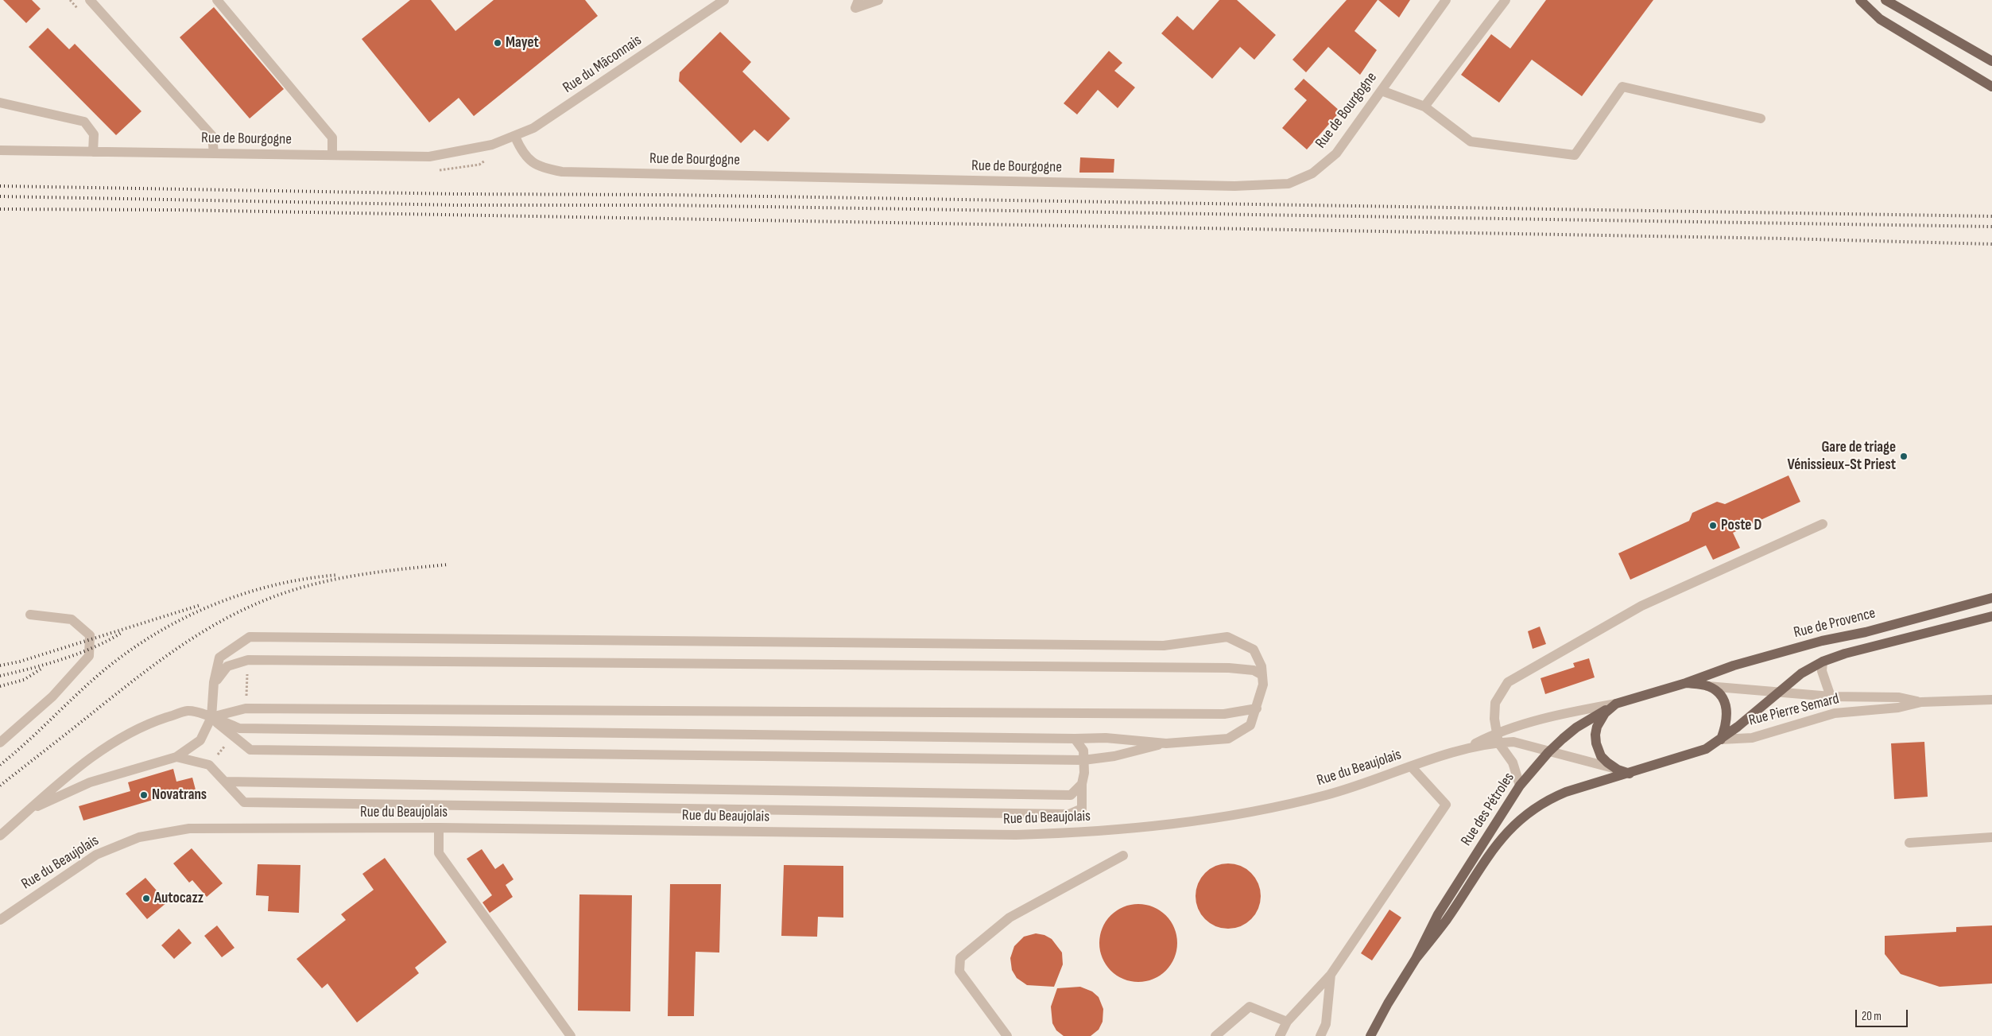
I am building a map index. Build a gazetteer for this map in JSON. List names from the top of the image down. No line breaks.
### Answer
{"streets":{"main road":["Rue de Provence","Rue des Pétroles"],"street":["Rue du Mâconnais","Rue de Bourgogne","Rue Pierre Semard","Rue du Beaujolais"]},"crossings":[["Rue du Mâconnais","Rue de Bourgogne"],["Rue de Provence","Rue Pierre Semard"],["Rue de Provence","Rue du Beaujolais"],["Rue de Provence","Rue des Pétroles"],["Rue du Beaujolais","Rue des Pétroles"]],"places":["Mayet","Gare de triage Vénissieux-St Priest","Poste D","Novatrans","Autocazz"],"scale_bar":"20 m"}
